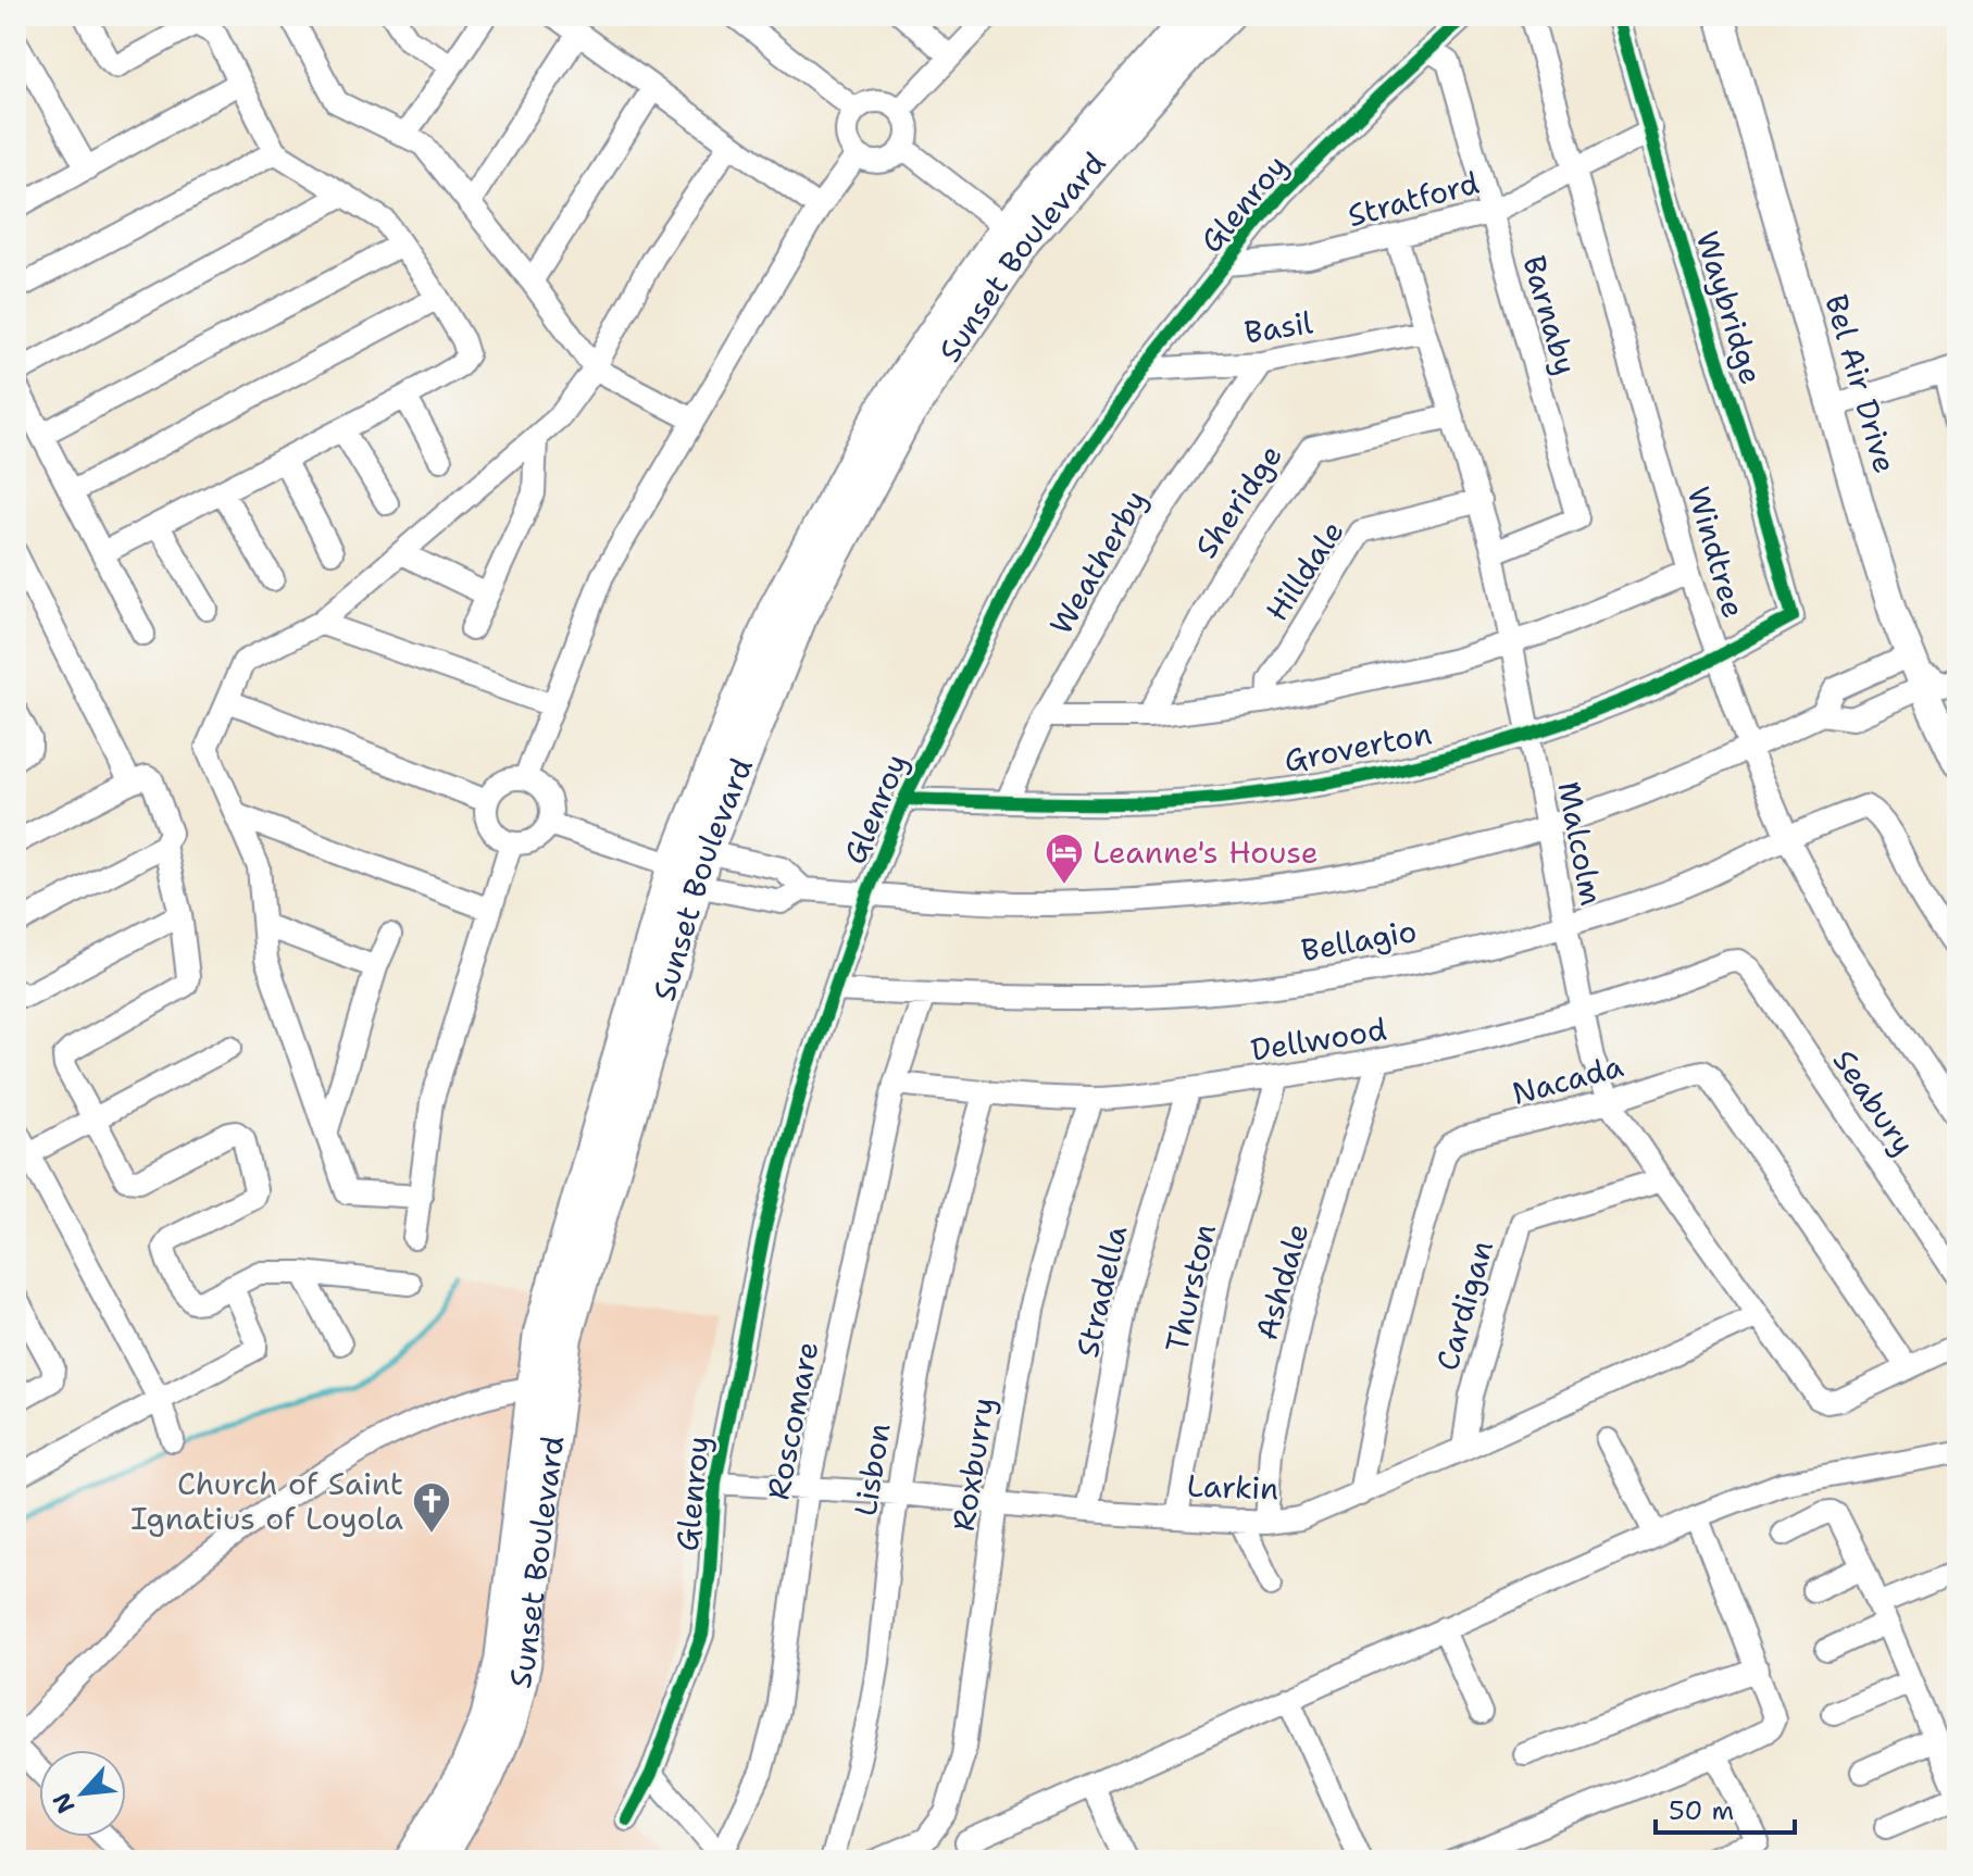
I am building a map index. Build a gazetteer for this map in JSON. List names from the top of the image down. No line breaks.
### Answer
{"streets":{"main road":["Sunset Boulevard"],"street":["Stratford","Glenroy","Waybridge","Barnaby","Basil","Bel Air Drive","Sheridge","Windtree","Weatherby","Hilldale","Groverton","Malcolm","Bellagio","Dellwood","Nacada","Seabury","Ashdale","Thurston","Stradella","Cardigan","Roscomare","Roxburry","Lisbon","Larkin"]},"crossings":[["Stratford","Glenroy"],["Stratford","Waybridge"],["Stratford","Barnaby"],["Stratford","Windtree"],["Stratford","Malcolm"],["Glenroy","Barnaby"],["Glenroy","Basil"],["Glenroy","Groverton"],["Glenroy","Bellagio"],["Glenroy","Larkin"],["Waybridge","Groverton"],["Barnaby","Malcolm"],["Basil","Weatherby"],["Basil","Malcolm"],["Sheridge","Malcolm"],["Windtree","Groverton"],["Windtree","Bellagio"],["Weatherby","Groverton"],["Hilldale","Malcolm"],["Groverton","Malcolm"],["Malcolm","Bellagio"],["Malcolm","Dellwood"],["Malcolm","Nacada"],["Malcolm","Cardigan"],["Malcolm","Larkin"],["Bellagio","Roscomare"],["Dellwood","Seabury"],["Dellwood","Ashdale"],["Dellwood","Thurston"],["Dellwood","Stradella"],["Dellwood","Roscomare"],["Dellwood","Roxburry"],["Dellwood","Lisbon"],["Nacada","Larkin"],["Ashdale","Larkin"],["Thurston","Larkin"],["Stradella","Larkin"],["Cardigan","Larkin"],["Roscomare","Larkin"],["Roxburry","Larkin"],["Lisbon","Larkin"]],"places":{"hotel":["Leanne's House"],"church":["Church of Saint Ignatius of Loyola"]},"scale_bar":"50 m","north":"bottom left"}
